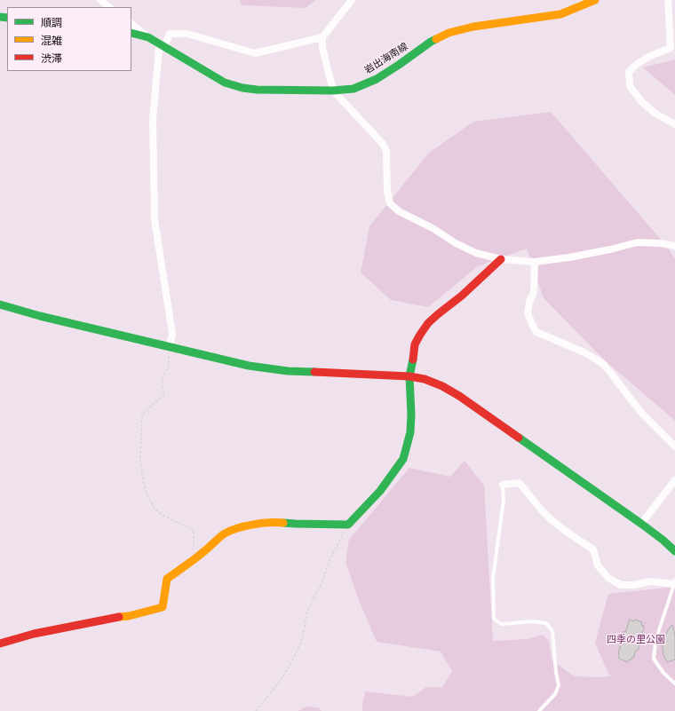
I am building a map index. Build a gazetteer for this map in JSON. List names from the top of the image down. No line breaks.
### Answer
{"streets":{"street":["岩出海南線"]},"parks":["四季の里公園"],"legend":["順調","混雑","渋滞"]}
